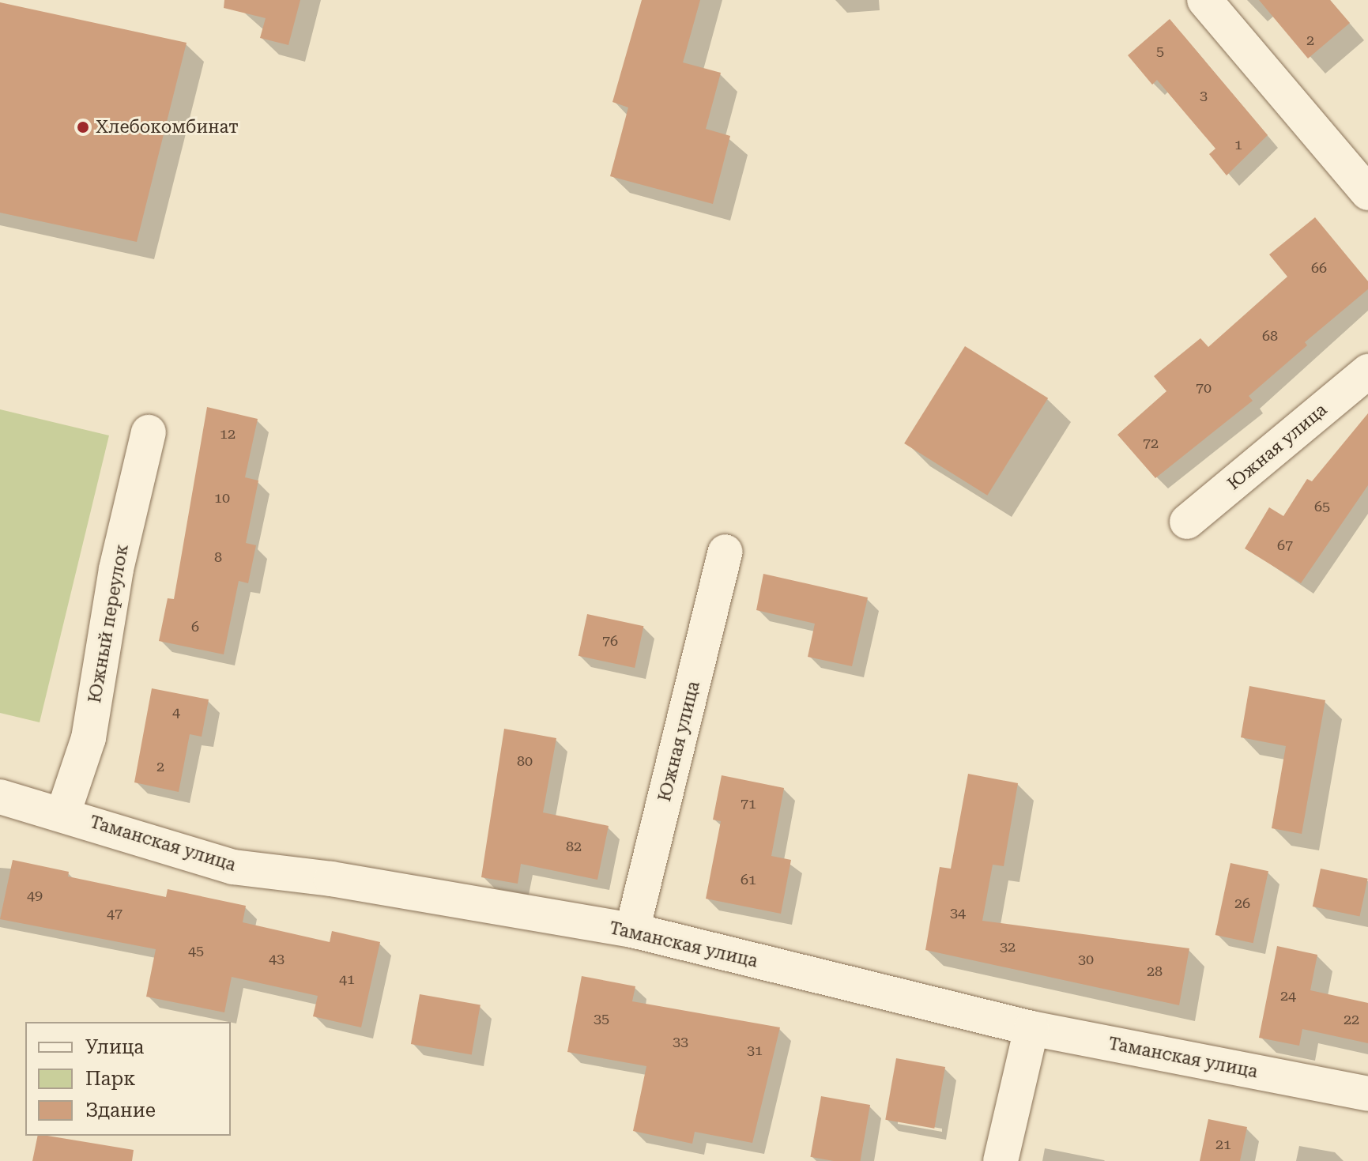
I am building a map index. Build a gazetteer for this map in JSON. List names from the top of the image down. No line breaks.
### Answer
{"streets":{"street":["Южная улица","Южный переулок","Таманская улица"]},"crossings":[["Южная улица","Таманская улица"],["Южный переулок","Таманская улица"]],"places":["Хлебокомбинат"],"house_numbers":["2","5","3","1","66","68","70","12","72","10","65","67","8","6","76","4","80","2","71","82","61","49","26","34","47","32","45","43","30","28","41","24","35","22","33","31","21"],"legend":["Улица","Парк","Здание"]}
